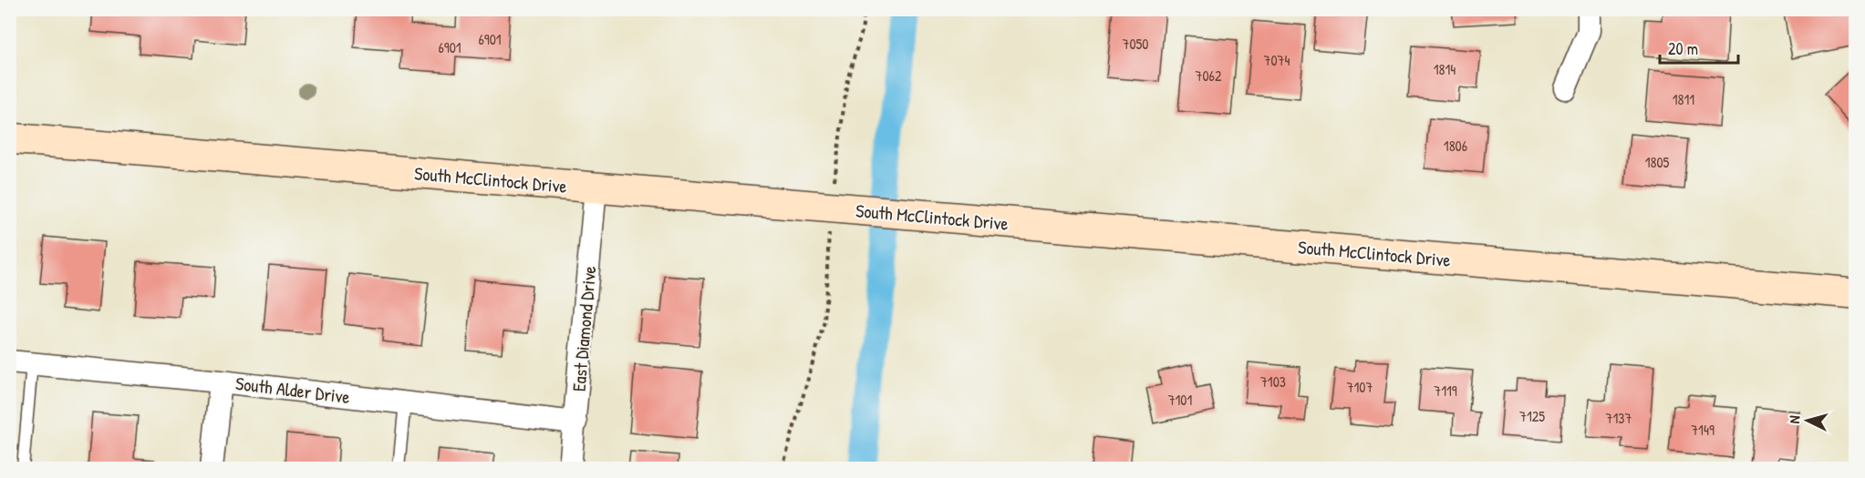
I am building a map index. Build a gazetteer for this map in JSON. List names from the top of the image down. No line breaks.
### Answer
{"streets":{"main road":["South McClintock Drive"],"street":["East Diamond Drive","South Alder Drive"]},"crossings":[["South McClintock Drive","East Diamond Drive"],["East Diamond Drive","South Alder Drive"]],"house_numbers":["6901","7050","6901","7074","1814","7062","1811","1806","1805","7103","7107","7119","7101","7125","7137","7149"],"scale_bar":"20 m","north":"left"}
